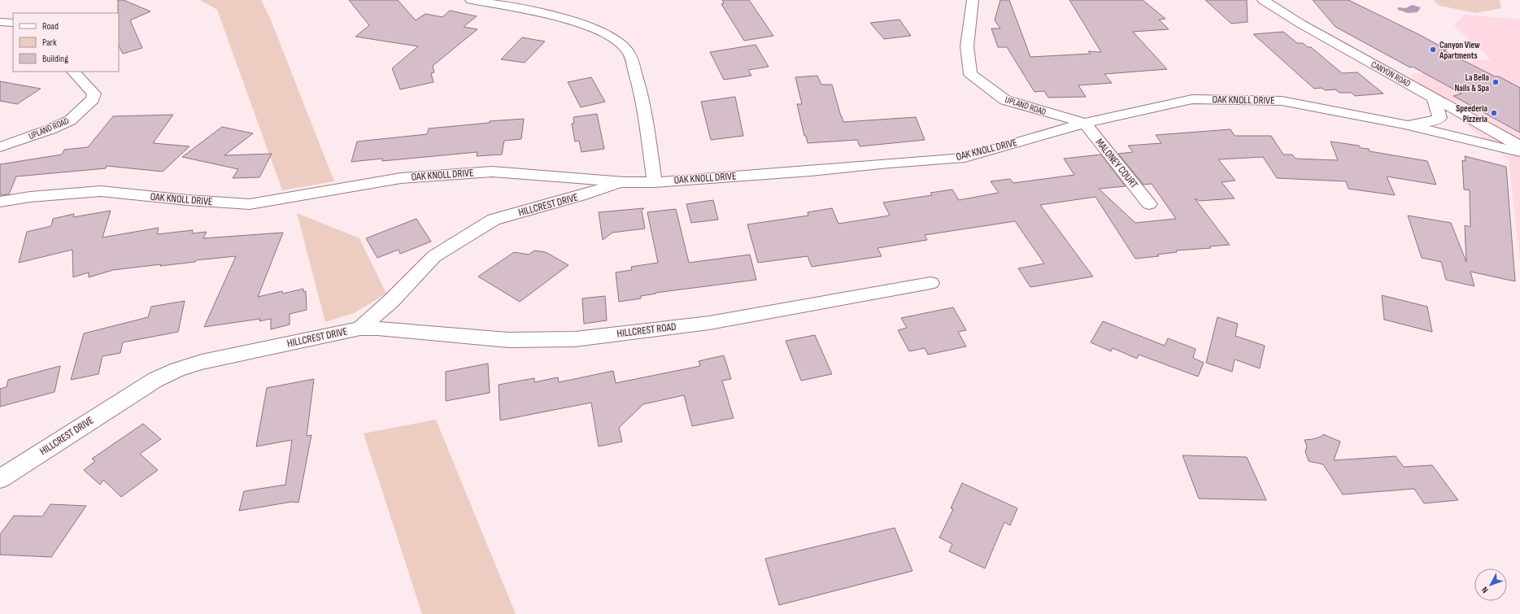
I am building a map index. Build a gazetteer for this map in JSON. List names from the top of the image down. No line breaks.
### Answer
{"streets":{"street":["CANYON ROAD","OAK KNOLL DRIVE","UPLAND ROAD","MALONEY COURT","HILLCREST DRIVE","HILLCREST ROAD"]},"crossings":[["CANYON ROAD","OAK KNOLL DRIVE"],["OAK KNOLL DRIVE","UPLAND ROAD"],["OAK KNOLL DRIVE","MALONEY COURT"],["OAK KNOLL DRIVE","HILLCREST DRIVE"],["UPLAND ROAD","MALONEY COURT"],["HILLCREST DRIVE","HILLCREST ROAD"]],"places":["Canyon View Apartments","La Bella Nails & Spa","Speederia Pizzeria"],"legend":["Road","Park","Building"],"north":"bottom left"}
